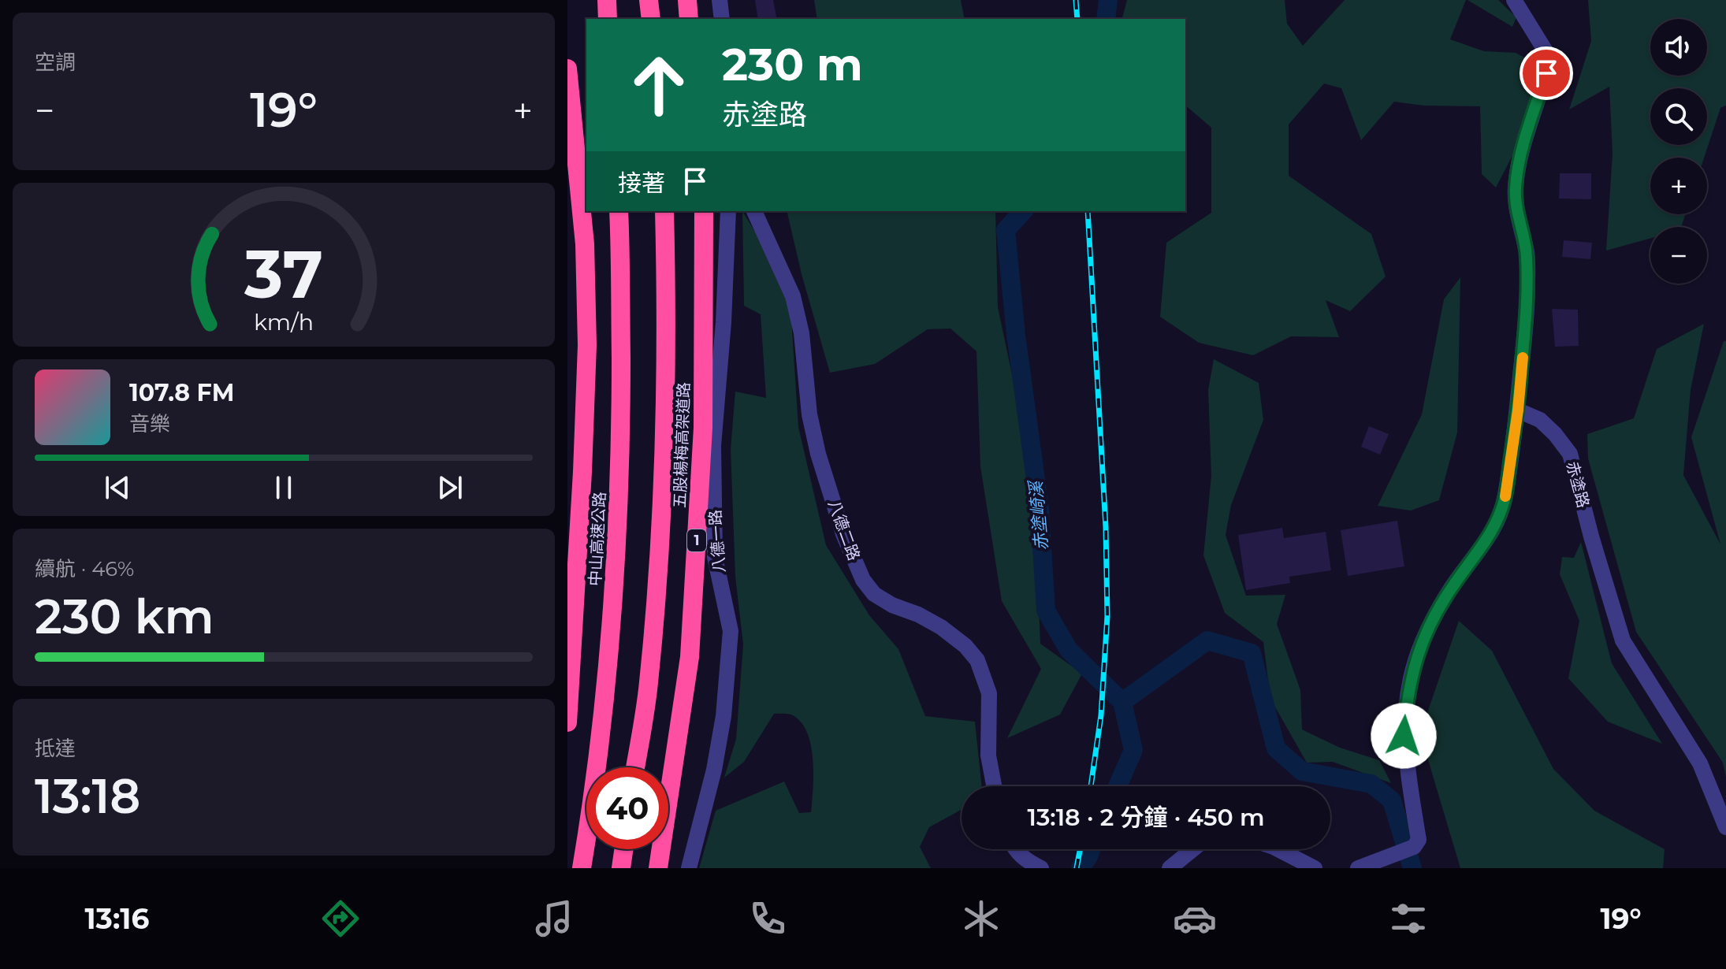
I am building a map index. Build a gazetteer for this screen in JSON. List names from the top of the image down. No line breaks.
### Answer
{"streets":{"highway":["五股楊梅高架道路","中山高速公路","1"],"street":["赤塗路","八德二路","八德一路"]},"water":["赤塗崎溪"],"page":{"tile":["空調",["續航 · 46%","230 km"],["抵達","13:18"]],"map_buttons":["+","−"],"turn":["230 m","赤塗路"],"heat":["−","19°","+"],"then":"接著","song":["107.8 FM","音樂"],"limit":"40","trip":"13:18 · 2 分鐘 · 450 m","tabs":["13:16","19°"],"gauge":["37","km/h"]}}
